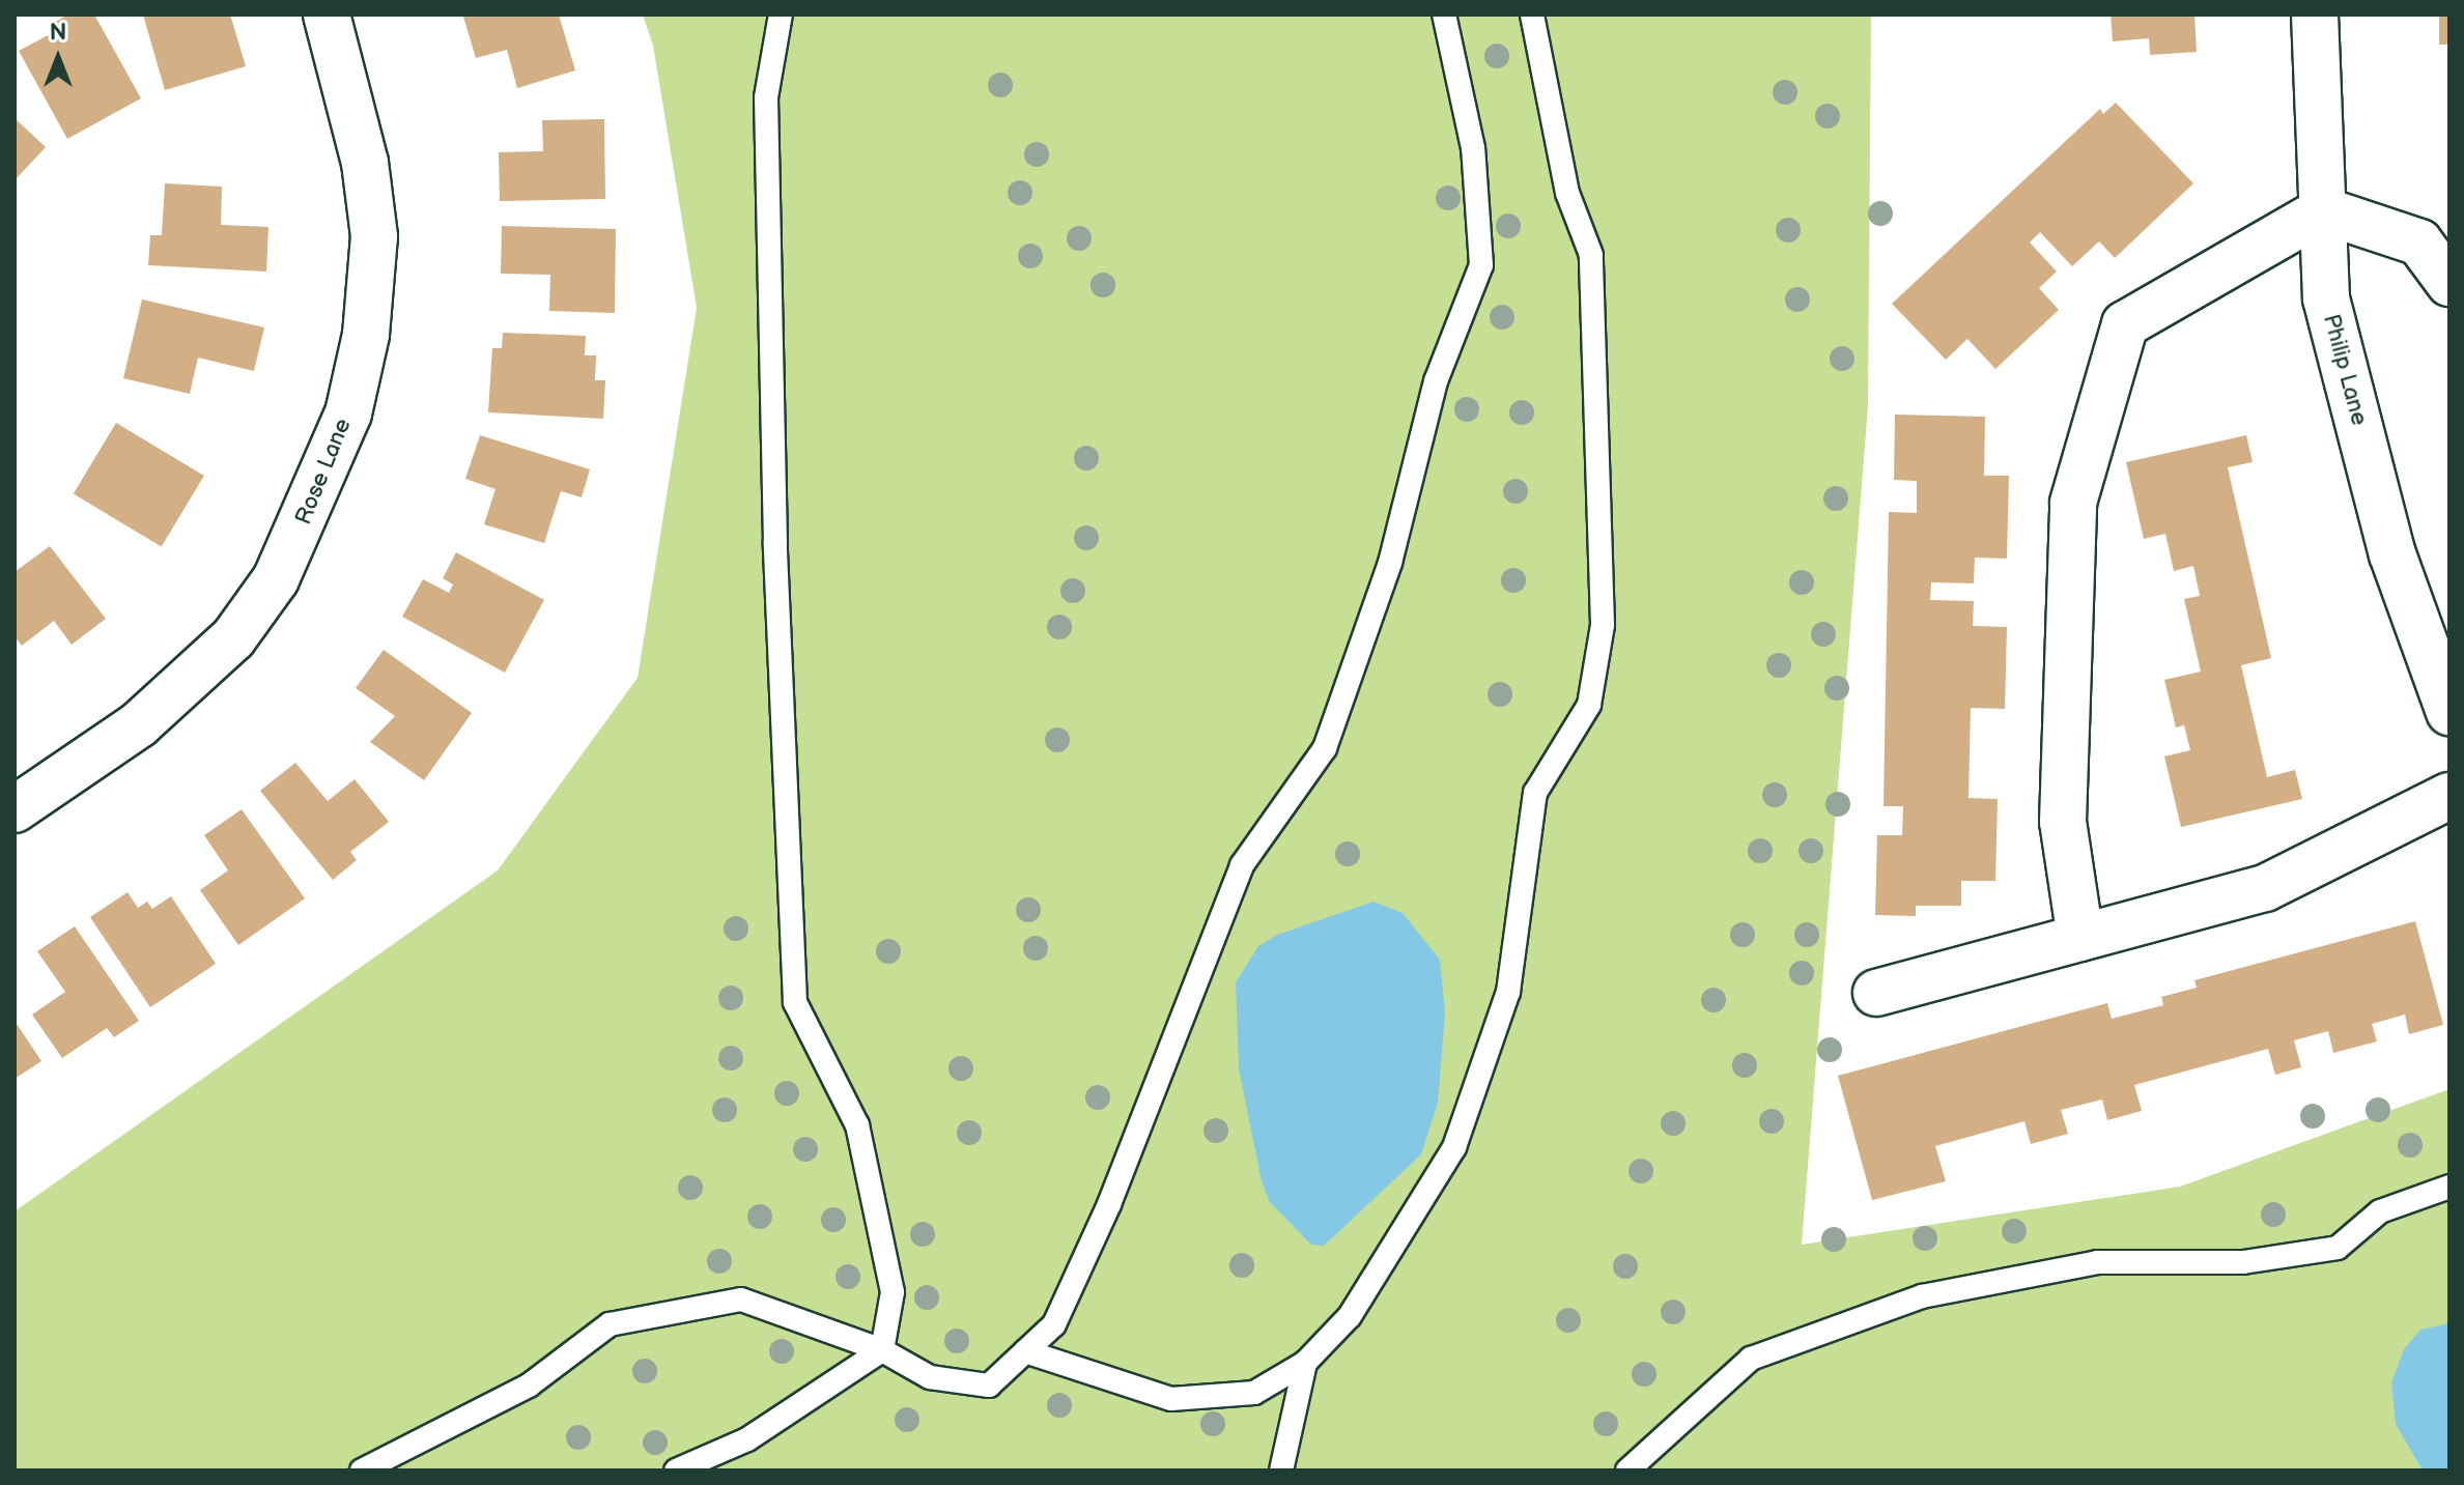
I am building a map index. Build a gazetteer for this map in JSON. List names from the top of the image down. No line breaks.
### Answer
{"streets":{"street":["Philip Lane","Rose Lane"]},"north":"top"}
